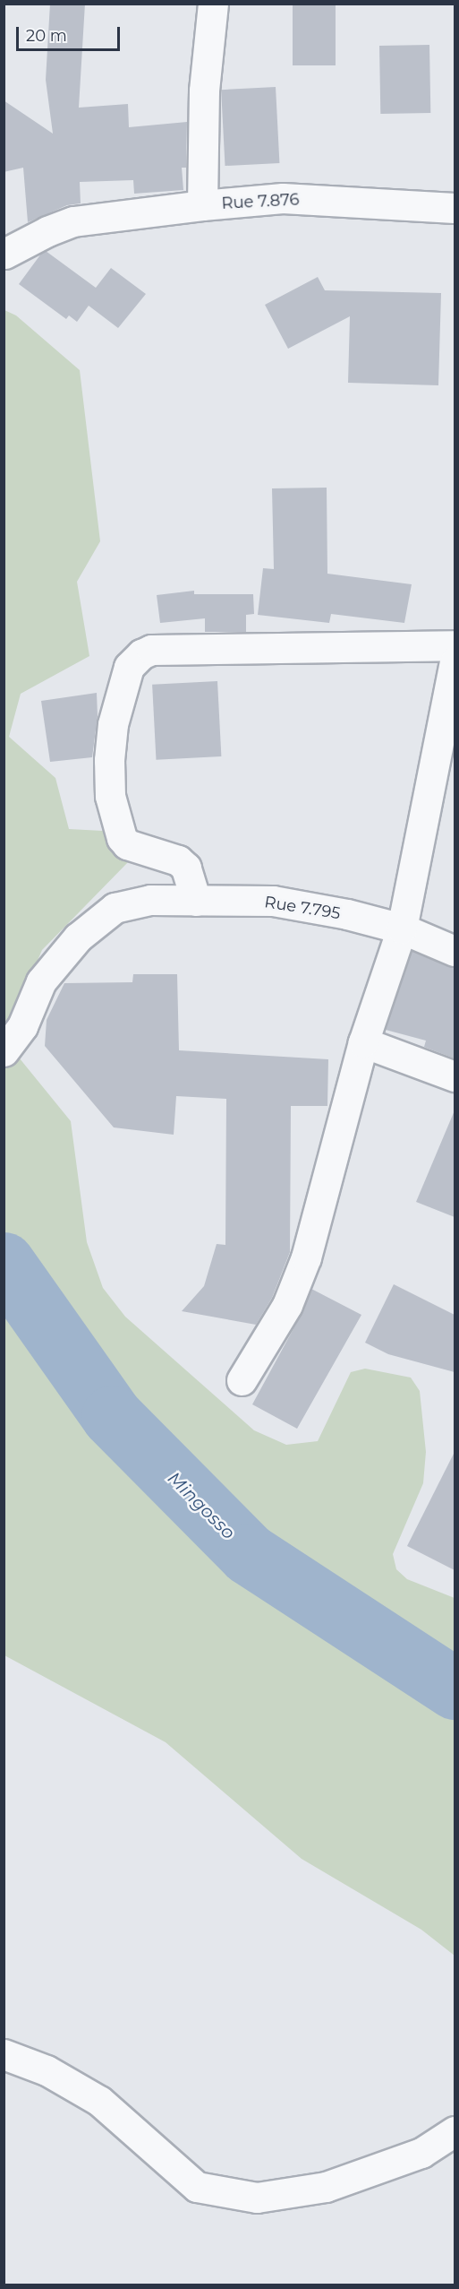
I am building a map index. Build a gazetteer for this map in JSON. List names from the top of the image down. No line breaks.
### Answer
{"streets":{"street":["Rue 7.876","Rue 7.795"]},"water":["Mingosso"],"scale_bar":"20 m"}
